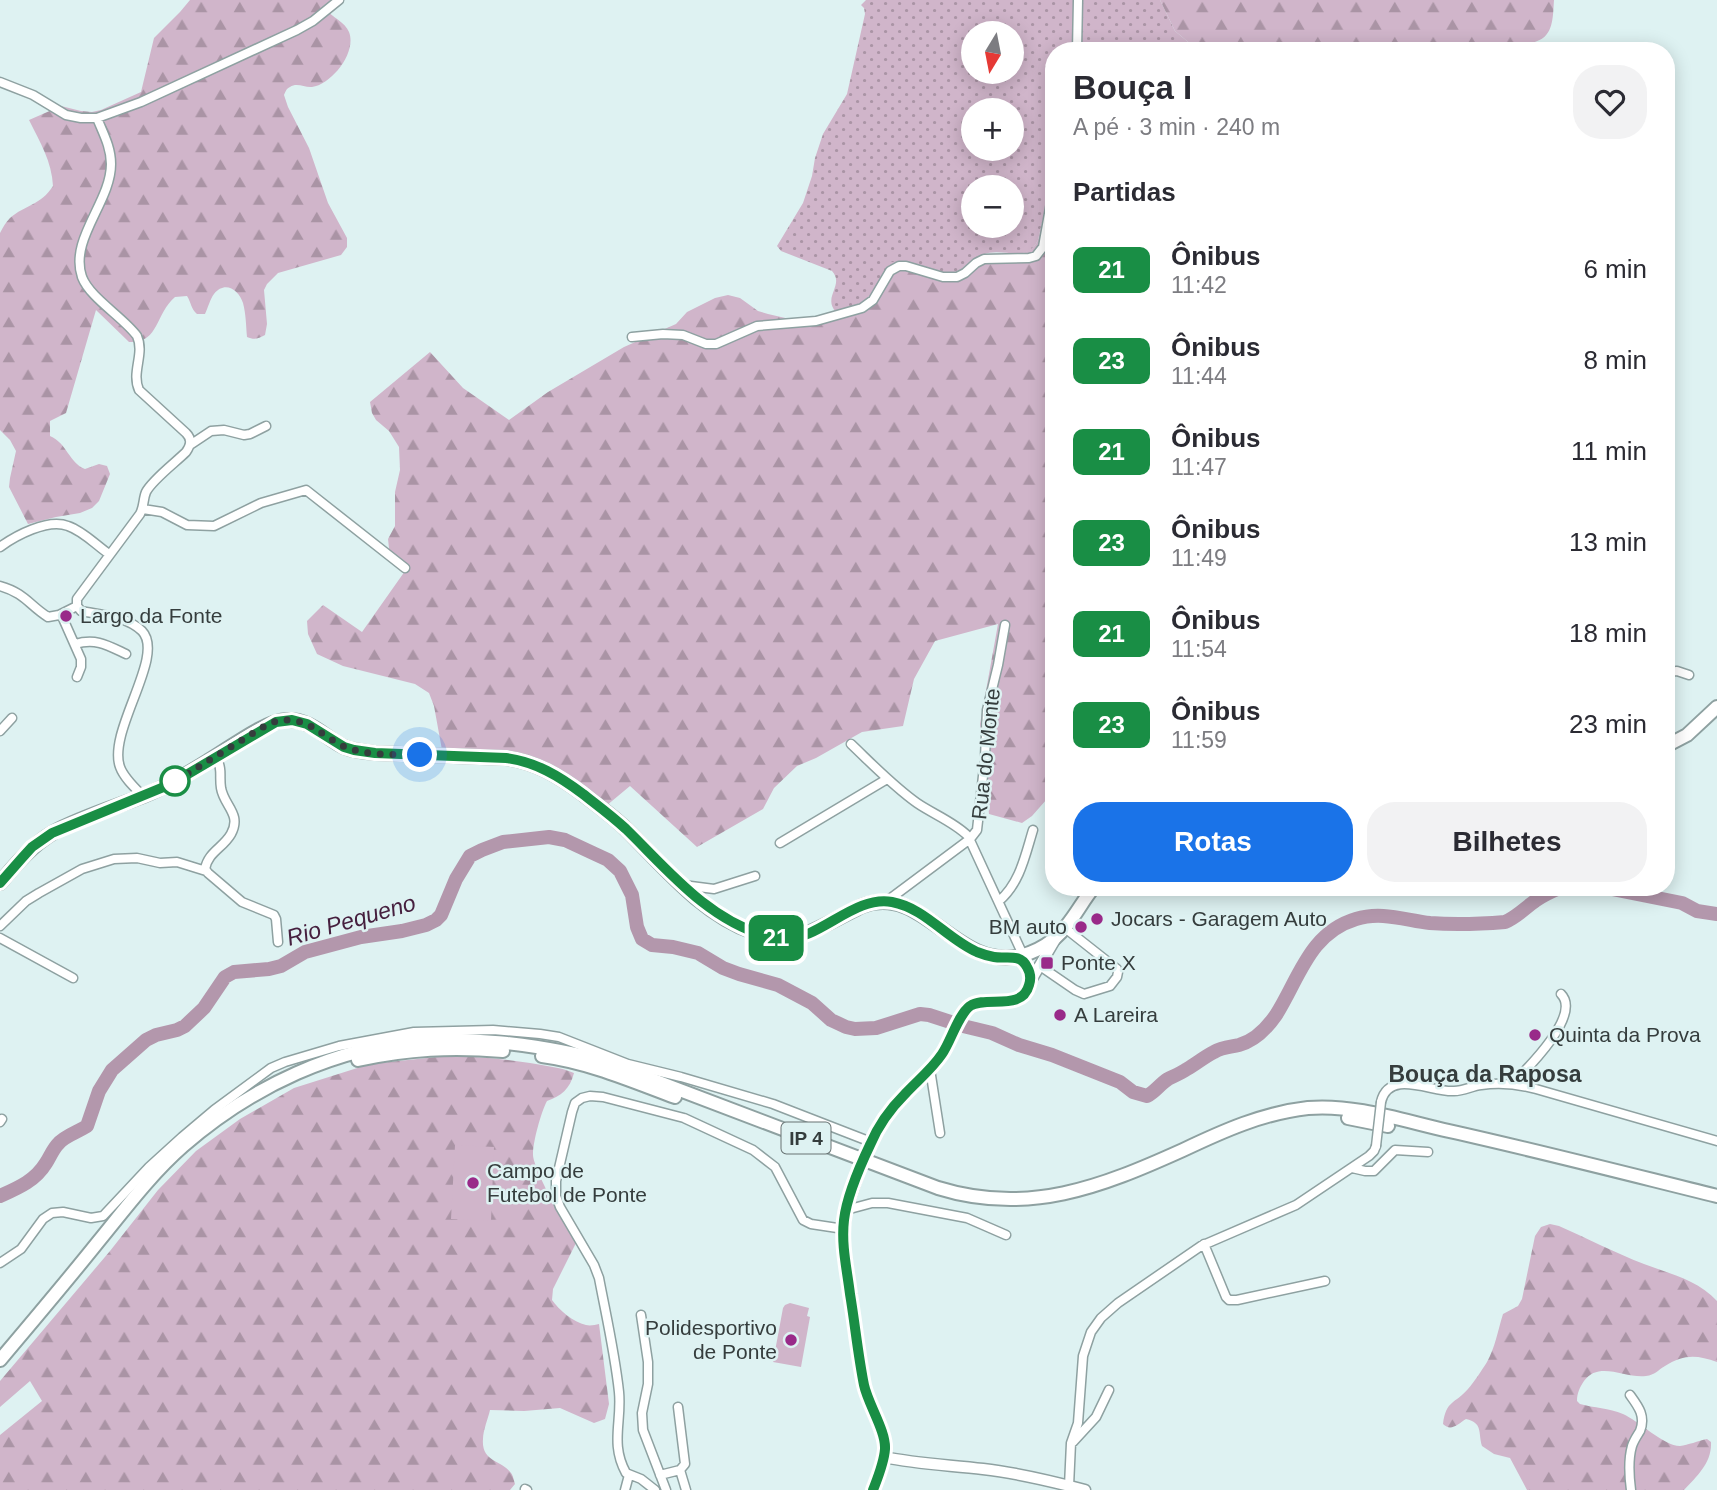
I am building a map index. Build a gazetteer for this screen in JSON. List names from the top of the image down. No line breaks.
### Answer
{"streets":{"main road":["IP 4"],"street":["Rua do Monte"]},"districts":["Bouça da Raposa"],"water":["Rio Pequeno"],"places":{"other":["Largo da Fonte","Jocars - Garagem Auto","BM auto","A Lareira","Quinta da Prova","Campo de Futebol de Ponte","Polidesportivo de Ponte"],"transit":["Ponte X"]},"lines":["bus line 21"],"north":"bottom","page":{"on_map":"21","map_buttons":["+","−"],"heading":[["Bouça I","A pé · 3 min · 240 m"],"Partidas"],"list":[{"mark":"21","name":"Ônibus","note":"11:42","value":"6 min"},{"mark":"23","name":"Ônibus","note":"11:44","value":"8 min"},{"mark":"21","name":"Ônibus","note":"11:47","value":"11 min"},{"mark":"23","name":"Ônibus","note":"11:49","value":"13 min"},{"mark":"21","name":"Ônibus","note":"11:54","value":"18 min"},{"mark":"23","name":"Ônibus","note":"11:59","value":"23 min"}],"buttons":["Rotas","Bilhetes"]}}
